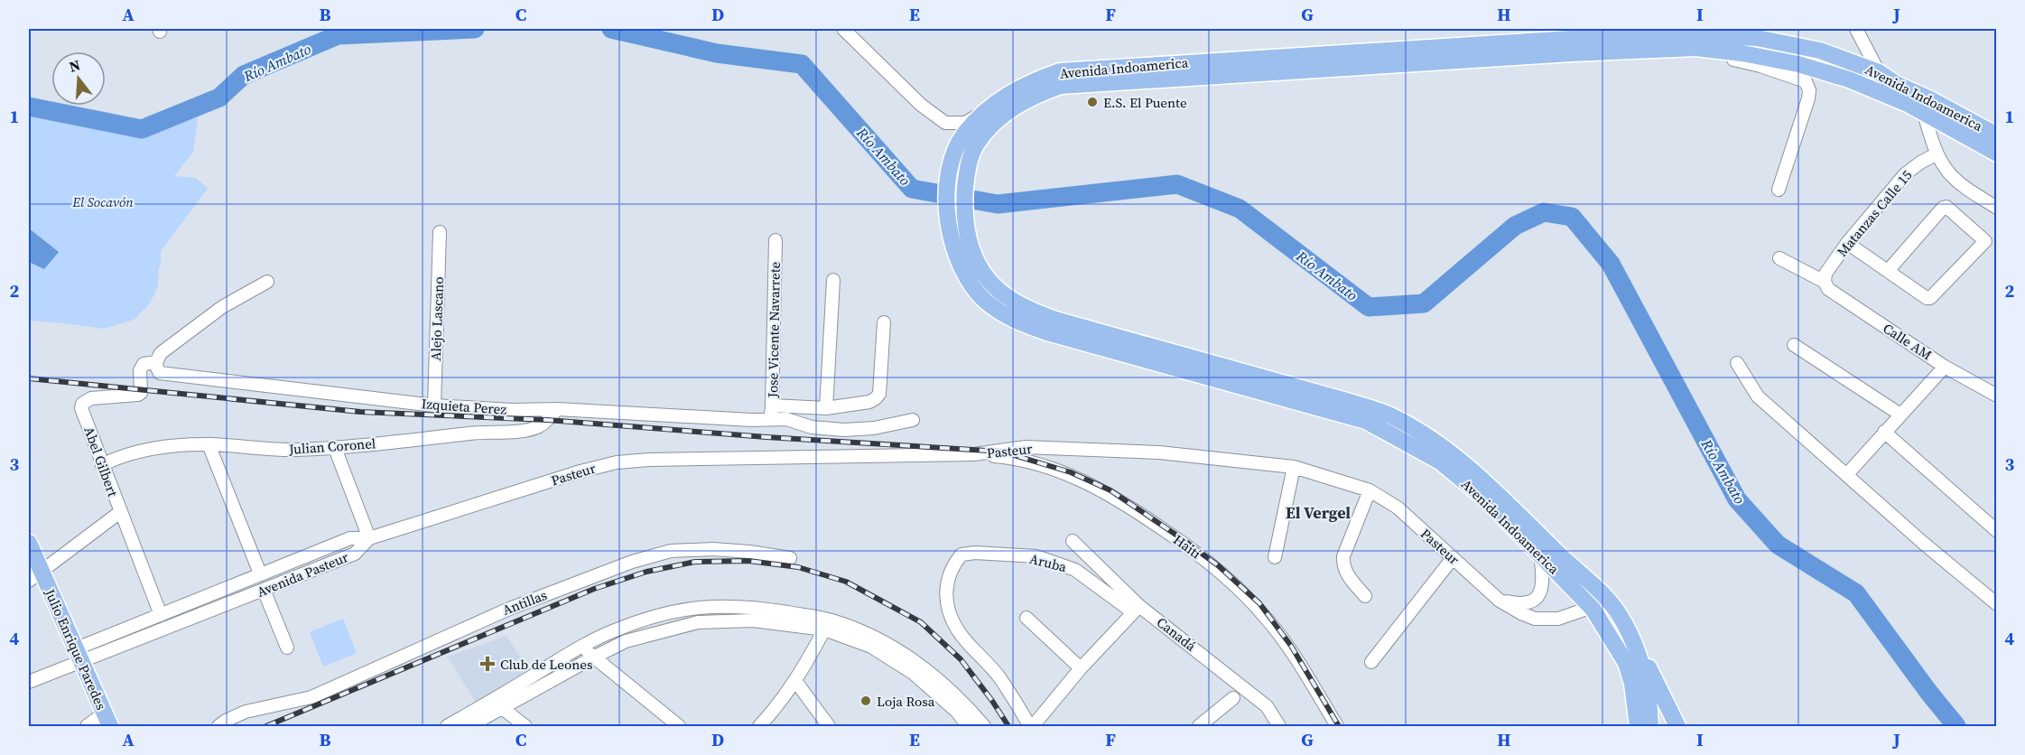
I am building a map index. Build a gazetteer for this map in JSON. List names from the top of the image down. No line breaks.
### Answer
{"streets":{"main road":["Avenida Indoamerica","Julio Enrique Paredes"],"street":["Matanzas Calle 15","Alejo Lascano","Jose Vicente Navarrete","Calle AM","Izquieta Perez","Julian Coronel","Pasteur","Abel Gilbert","Haití","Aruba","Avenida Pasteur","Antillas","Canadá"]},"crossings":[["Avenida Indoamerica","Pasteur"],["Matanzas Calle 15","Calle AM"],["Alejo Lascano","Izquieta Perez"],["Jose Vicente Navarrete","Izquieta Perez"],["Izquieta Perez","Julian Coronel"],["Izquieta Perez","Abel Gilbert"],["Julian Coronel","Abel Gilbert"],["Pasteur","Haití"],["Pasteur","Avenida Pasteur"],["Abel Gilbert","Avenida Pasteur"],["Aruba","Canadá"],["Avenida Pasteur","Julio Enrique Paredes"]],"districts":["El Vergel"],"water":["Río Ambato"],"parks":["El Socavón"],"places":{"other":["E.S. El Puente","Loja Rosa"],"health":["Club de Leones"]},"north":"top","grid":{"columns":["A","B","C","D","E","F","G","H","I","J"],"rows":["1","2","3","4"]}}
